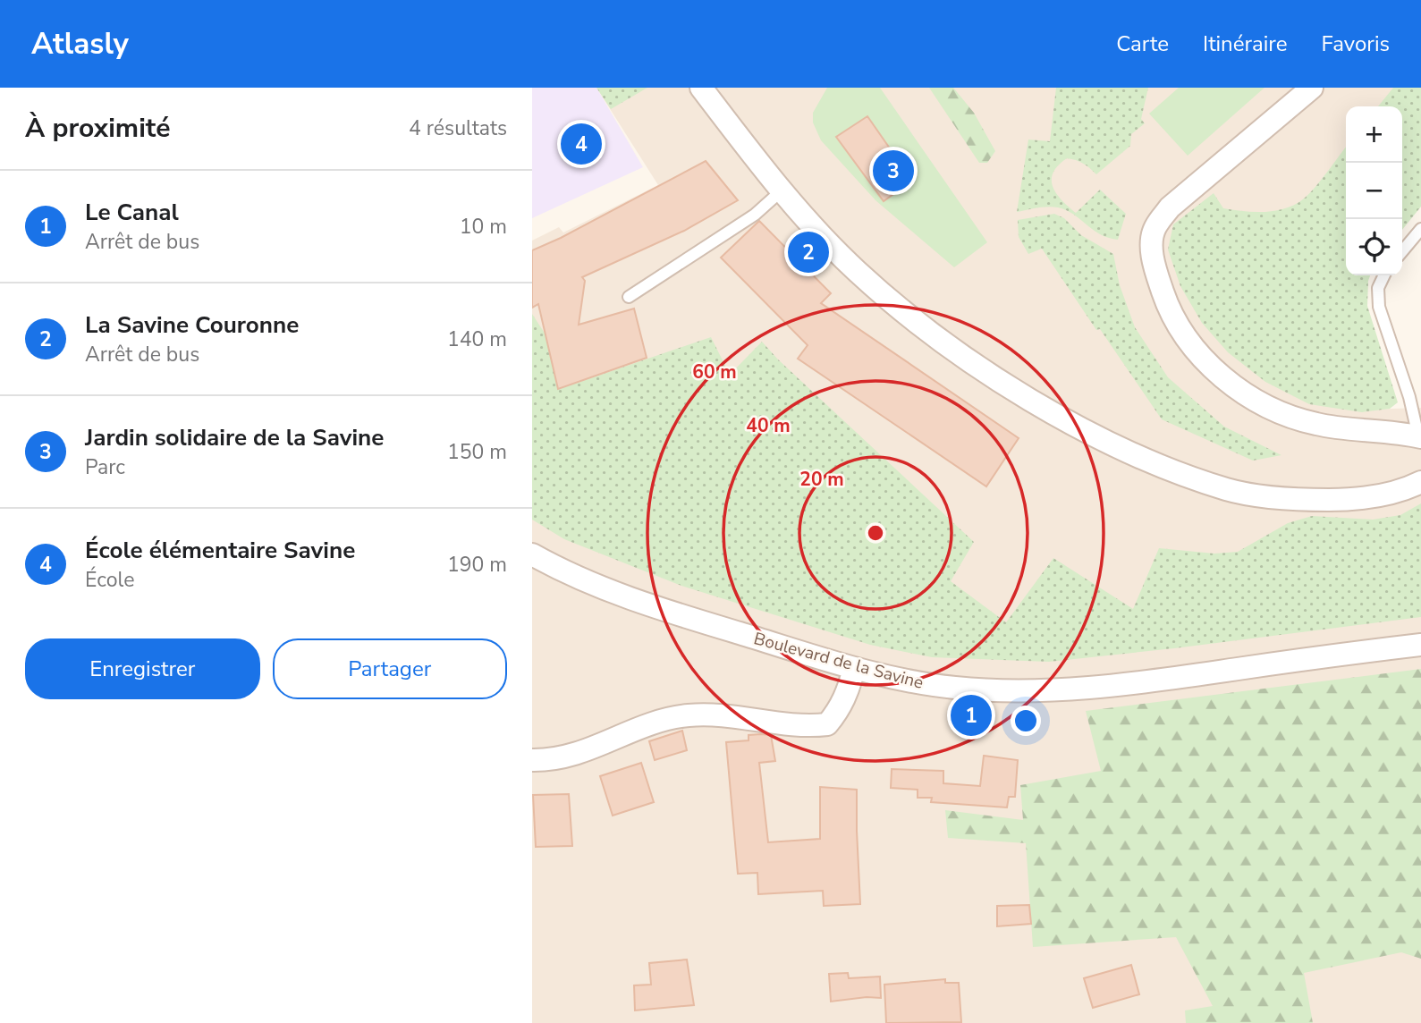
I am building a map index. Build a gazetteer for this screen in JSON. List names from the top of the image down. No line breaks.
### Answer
{"streets":{"street":["Boulevard de la Savine"]},"page":{"header":"Atlasly","nav":["Carte","Itinéraire","Favoris"],"heading":["À proximité","4 résultats"],"map_buttons":["+","−"],"pins":["4","3","2","1"],"list":[{"mark":"1","name":"Le Canal","note":"Arrêt de bus","value":"10 m"},{"mark":"2","name":"La Savine Couronne","note":"Arrêt de bus","value":"140 m"},{"mark":"3","name":"Jardin solidaire de la Savine","note":"Parc","value":"150 m"},{"mark":"4","name":"École élémentaire Savine","note":"École","value":"190 m"}],"buttons":["Enregistrer","Partager"]},"rings":["60 m","40 m","20 m"]}
